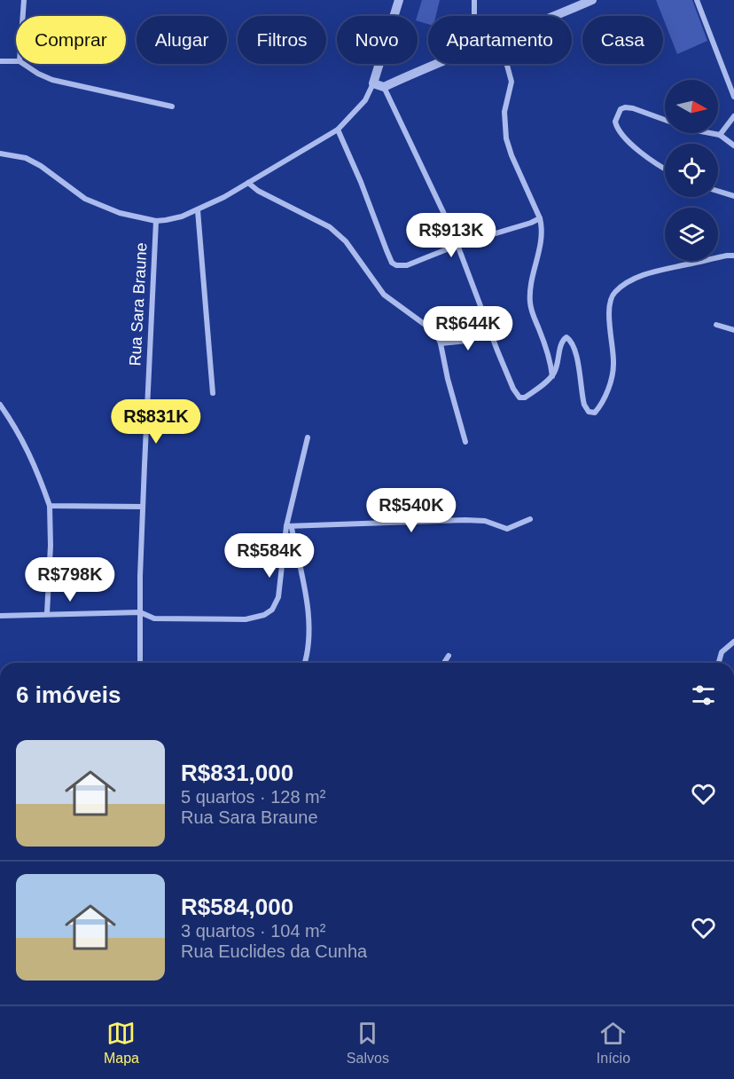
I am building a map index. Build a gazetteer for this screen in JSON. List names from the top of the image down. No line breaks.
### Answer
{"streets":{"street":["Rua Sara Braune"]},"north":"right","page":{"chip":["Comprar","Alugar","Filtros","Novo","Apartamento","Casa"],"price":["R$913K","R$644K","R$831K","R$540K","R$584K","R$798K"],"heading":"6 imóveis","list":[{"name":"R$831,000","note":"5 quartos · 128 m² · Rua Sara Braune"},{"name":"R$584,000","note":"3 quartos · 104 m² · Rua Euclides da Cunha"}],"tabs":["Mapa","Salvos","Início"]}}
